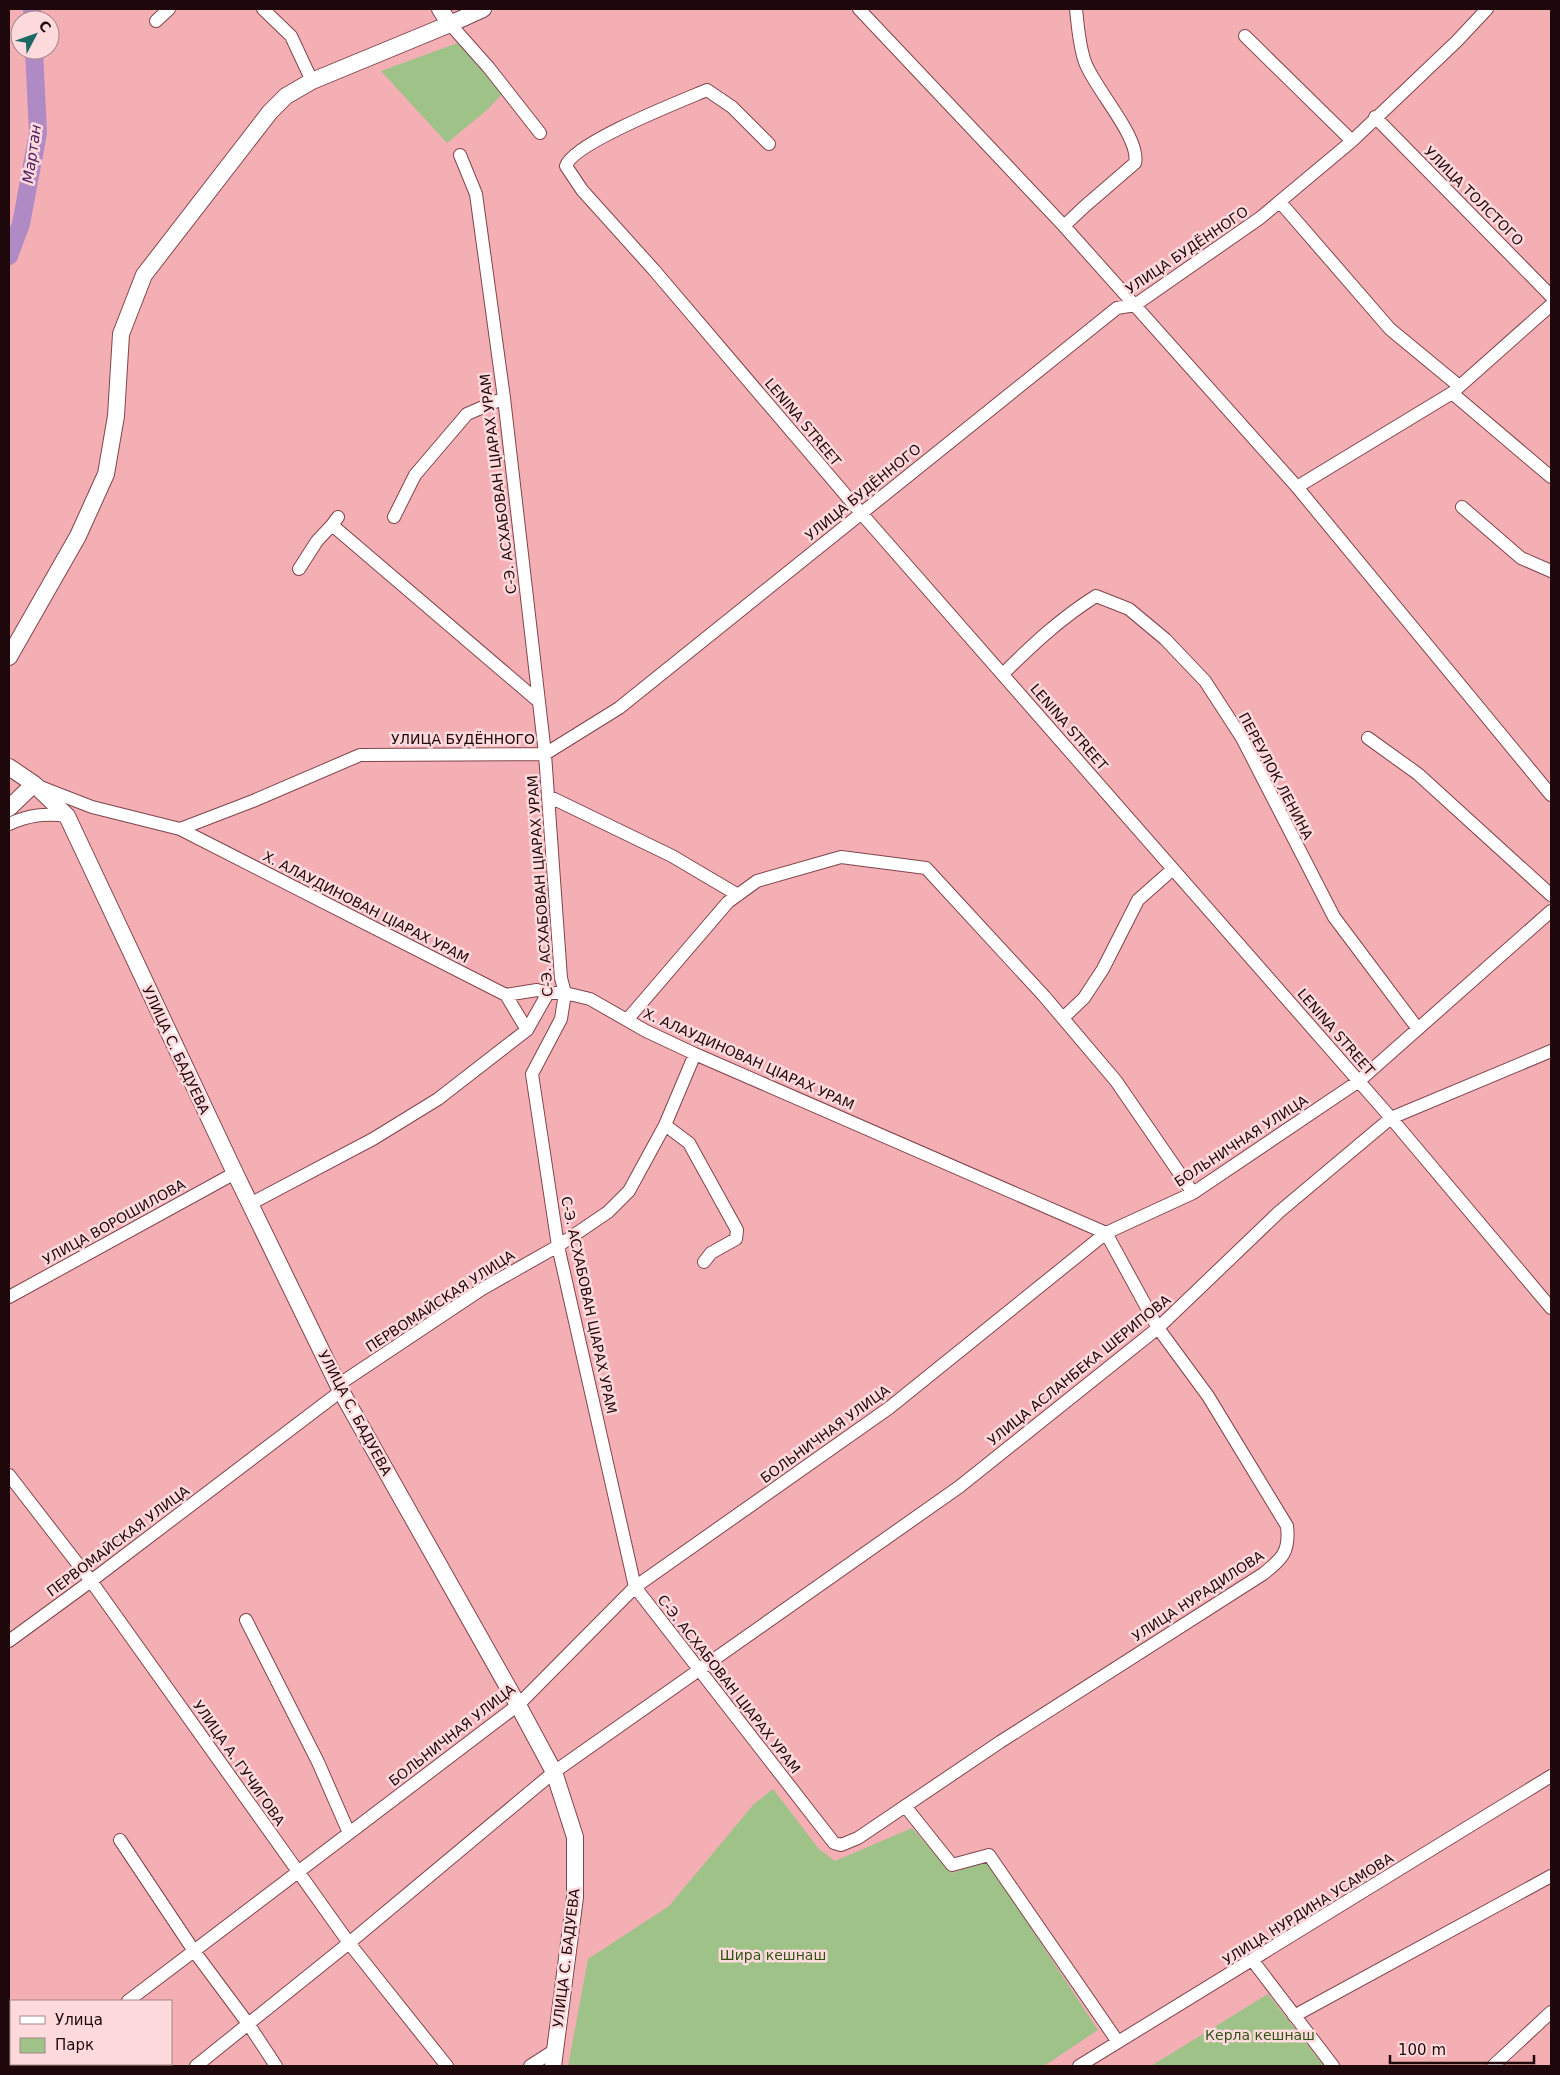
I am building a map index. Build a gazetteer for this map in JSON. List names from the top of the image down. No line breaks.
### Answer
{"streets":{"main road":["УЛИЦА С. БАДУЕВА"],"street":["УЛИЦА ТОЛСТОГО","УЛИЦА БУДЁННОГО","LENINA STREET","С-Э. АСХАБОВАН ЦIАРАХ УРАМ","ПЕРЕУЛОК ЛЕНИНА","Х. АЛАУДИНОВАН ЦIАРАХ УРАМ","БОЛЬНИЧНАЯ УЛИЦА","УЛИЦА ВОРОШИЛОВА","ПЕРВОМАЙСКАЯ УЛИЦА","УЛИЦА АСЛАНБЕКА ШЕРИПОВА","УЛИЦА НУРАДИЛОВА","УЛИЦА А. ГУЧИГОВА","УЛИЦА НУРДИНА УСАМОВА"]},"crossings":[["УЛИЦА ТОЛСТОГО","УЛИЦА БУДЁННОГО"],["УЛИЦА БУДЁННОГО","LENINA STREET"],["УЛИЦА БУДЁННОГО","С-Э. АСХАБОВАН ЦIАРАХ УРАМ"],["УЛИЦА БУДЁННОГО","Х. АЛАУДИНОВАН ЦIАРАХ УРАМ"],["LENINA STREET","ПЕРЕУЛОК ЛЕНИНА"],["LENINA STREET","БОЛЬНИЧНАЯ УЛИЦА"],["LENINA STREET","УЛИЦА АСЛАНБЕКА ШЕРИПОВА"],["С-Э. АСХАБОВАН ЦIАРАХ УРАМ","Х. АЛАУДИНОВАН ЦIАРАХ УРАМ"],["С-Э. АСХАБОВАН ЦIАРАХ УРАМ","БОЛЬНИЧНАЯ УЛИЦА"],["С-Э. АСХАБОВАН ЦIАРАХ УРАМ","ПЕРВОМАЙСКАЯ УЛИЦА"],["С-Э. АСХАБОВАН ЦIАРАХ УРАМ","УЛИЦА АСЛАНБЕКА ШЕРИПОВА"],["С-Э. АСХАБОВАН ЦIАРАХ УРАМ","УЛИЦА НУРАДИЛОВА"],["ПЕРЕУЛОК ЛЕНИНА","БОЛЬНИЧНАЯ УЛИЦА"],["Х. АЛАУДИНОВАН ЦIАРАХ УРАМ","УЛИЦА С. БАДУЕВА"],["Х. АЛАУДИНОВАН ЦIАРАХ УРАМ","БОЛЬНИЧНАЯ УЛИЦА"],["Х. АЛАУДИНОВАН ЦIАРАХ УРАМ","ПЕРВОМАЙСКАЯ УЛИЦА"],["УЛИЦА С. БАДУЕВА","БОЛЬНИЧНАЯ УЛИЦА"],["УЛИЦА С. БАДУЕВА","УЛИЦА ВОРОШИЛОВА"],["УЛИЦА С. БАДУЕВА","ПЕРВОМАЙСКАЯ УЛИЦА"],["УЛИЦА С. БАДУЕВА","УЛИЦА АСЛАНБЕКА ШЕРИПОВА"],["БОЛЬНИЧНАЯ УЛИЦА","УЛИЦА А. ГУЧИГОВА"],["ПЕРВОМАЙСКАЯ УЛИЦА","УЛИЦА А. ГУЧИГОВА"],["УЛИЦА АСЛАНБЕКА ШЕРИПОВА","УЛИЦА НУРАДИЛОВА"],["УЛИЦА АСЛАНБЕКА ШЕРИПОВА","УЛИЦА А. ГУЧИГОВА"]],"water":["Мартан"],"parks":["Шира кешнаш","Керла кешнаш"],"legend":["Улица","Парк"],"scale_bar":"100 m","north":"top right"}
